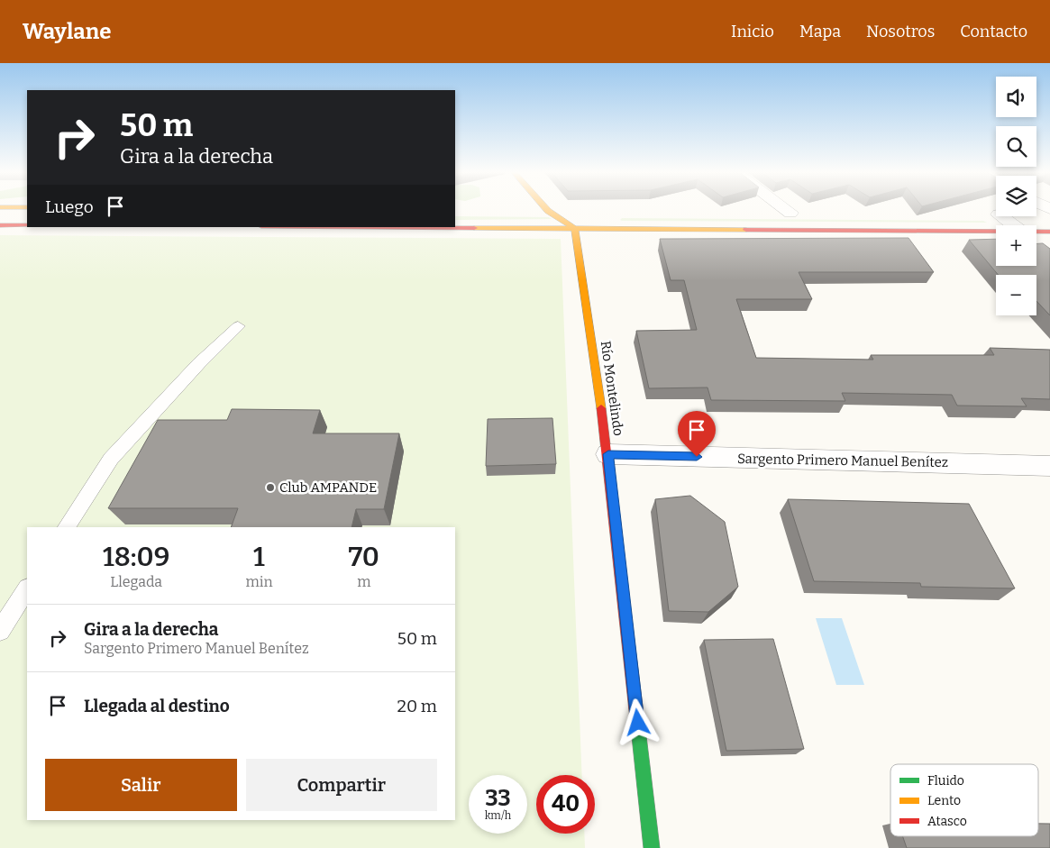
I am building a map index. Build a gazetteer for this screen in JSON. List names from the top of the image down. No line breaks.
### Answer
{"streets":{"main road":["Río Montelindo"],"street":["Sargento Primero Manuel Benítez"]},"crossings":[["Río Montelindo","Sargento Primero Manuel Benítez"]],"places":["Club AMPANDE"],"legend":["Fluido","Lento","Atasco"],"page":{"header":"Waylane","nav":["Inicio","Mapa","Nosotros","Contacto"],"map_buttons":["+","−"],"turn":["50 m","Gira a la derecha"],"then":"Luego","eta":["18:09","Llegada","1","min","70","m"],"list":[{"name":"Gira a la derecha","note":"Sargento Primero Manuel Benítez","value":"50 m"},{"name":"Llegada al destino","value":"20 m"}],"buttons":["Salir","Compartir"],"speed":"33 km/h","limit":"40"}}
